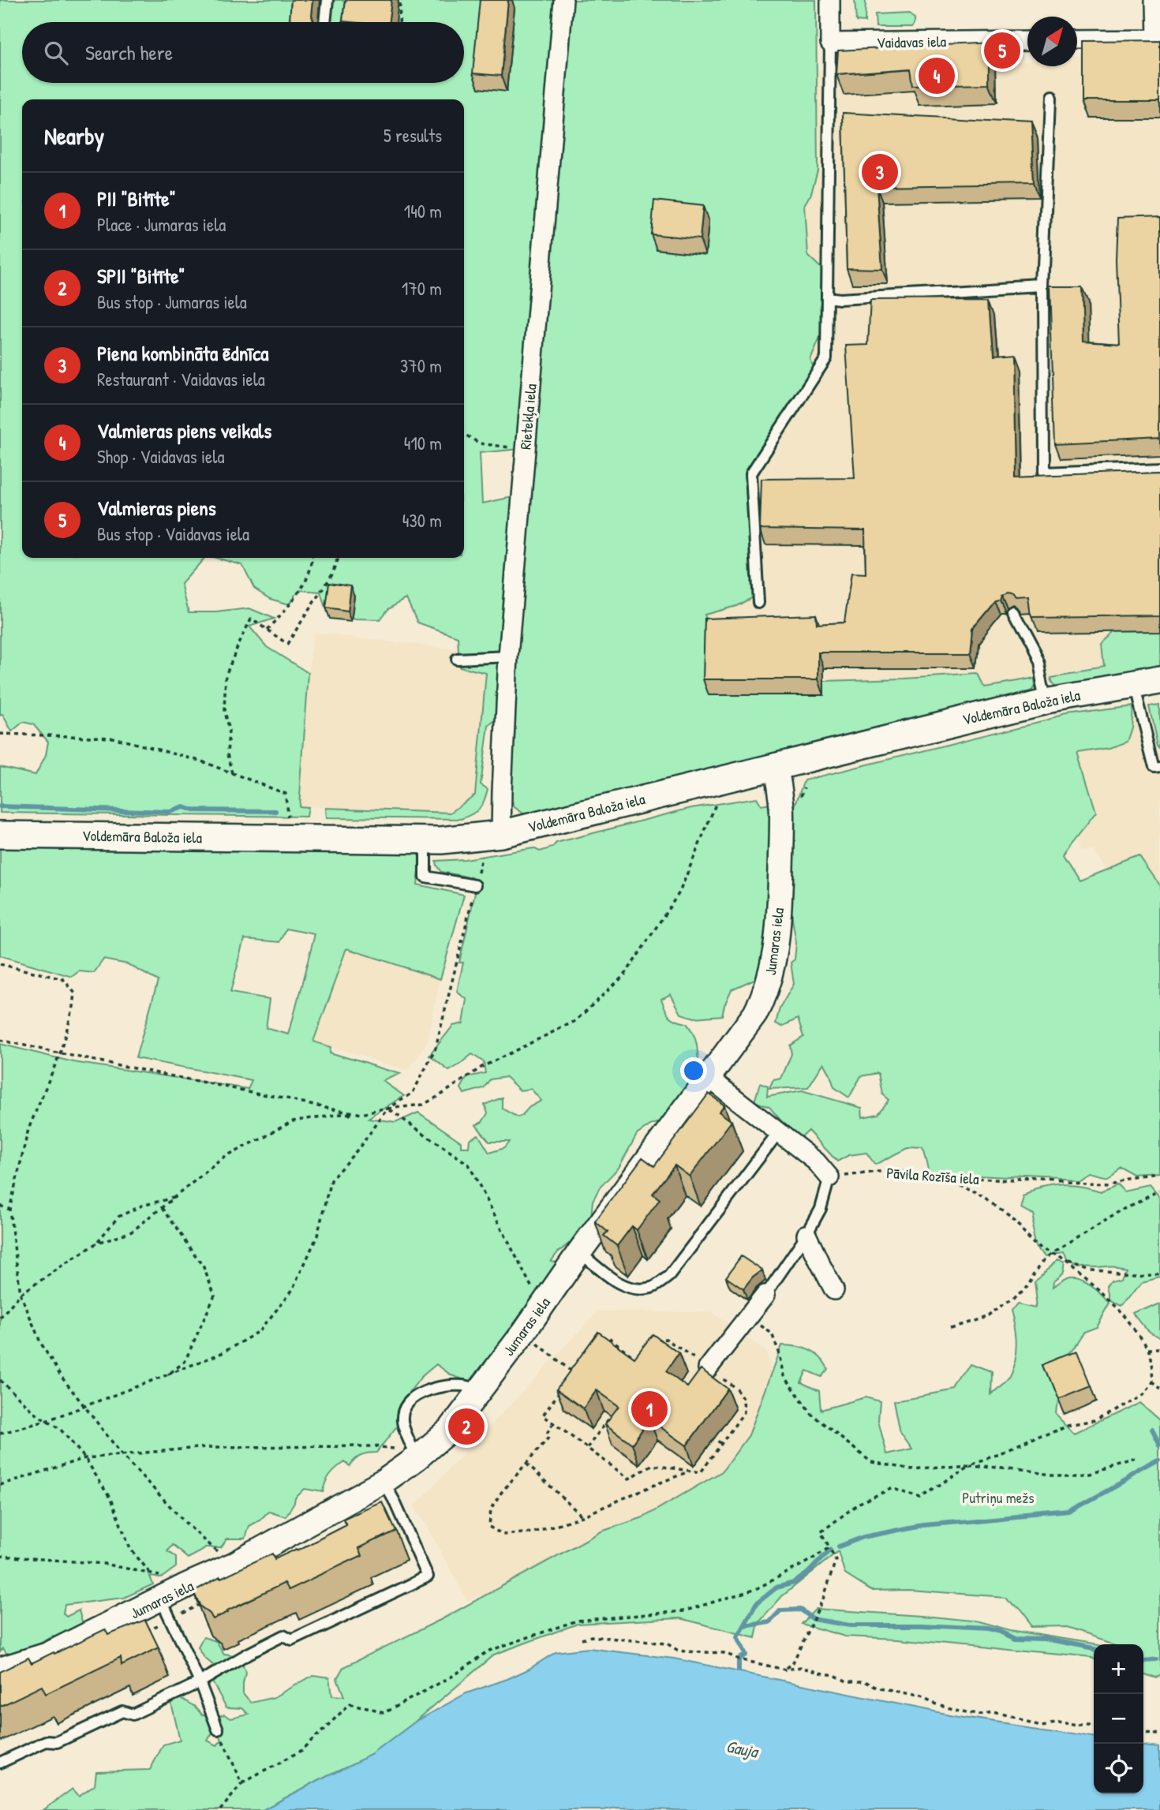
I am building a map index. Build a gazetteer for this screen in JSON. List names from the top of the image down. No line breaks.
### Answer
{"streets":{"main road":["Voldemāra Baloža iela"],"street":["Vaidavas iela","Rietekļa iela","Jumaras iela"],"path":["Pāvila Rozīša iela"]},"crossings":[["Rietekļa iela","Voldemāra Baloža iela"],["Voldemāra Baloža iela","Jumaras iela"]],"water":["Gauja"],"parks":["Putriņu mežs"],"north":"top right","page":{"search":"Search here","pins":["5","4","3","1","2"],"heading":["Nearby","5 results"],"list":[{"mark":"1","name":"PII \"Bitīte\"","note":"Place · Jumaras iela","value":"140 m"},{"mark":"2","name":"SPII \"Bitīte\"","note":"Bus stop · Jumaras iela","value":"170 m"},{"mark":"3","name":"Piena kombināta ēdnīca","note":"Restaurant · Vaidavas iela","value":"370 m"},{"mark":"4","name":"Valmieras piens veikals","note":"Shop · Vaidavas iela","value":"410 m"},{"mark":"5","name":"Valmieras piens","note":"Bus stop · Vaidavas iela","value":"430 m"}],"map_buttons":["+","−"]}}
